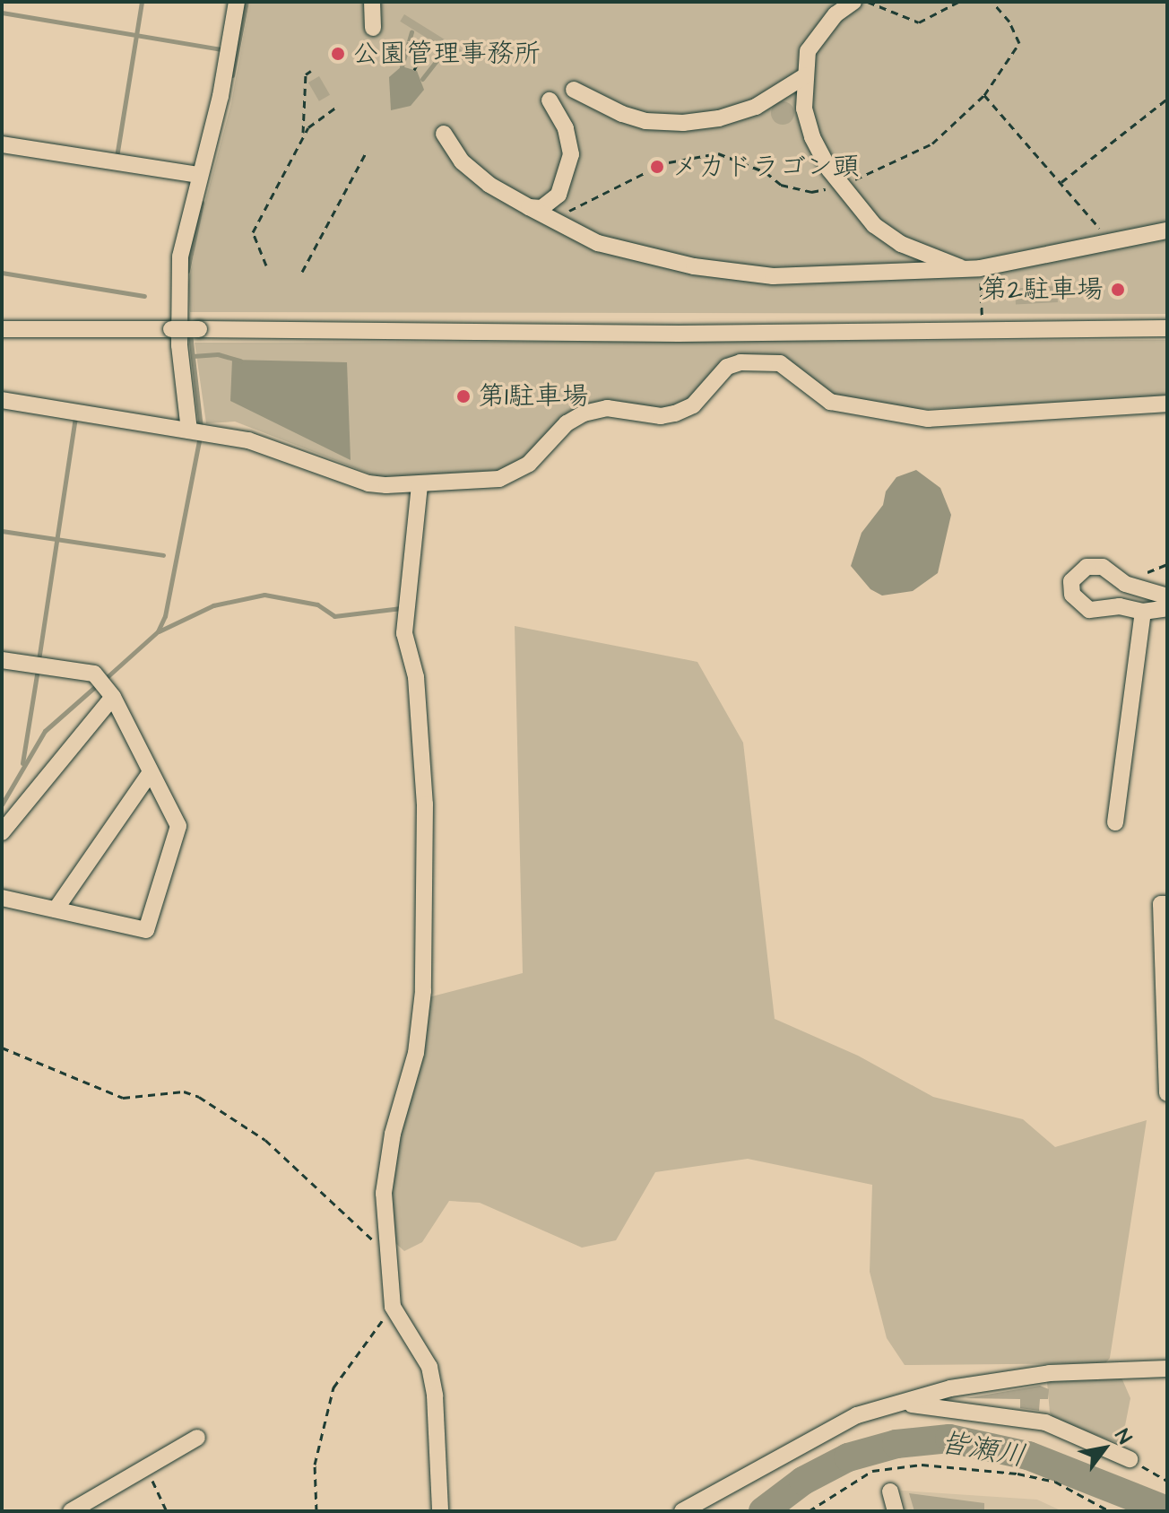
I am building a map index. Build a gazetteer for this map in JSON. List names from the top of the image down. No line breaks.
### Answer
{"water":["皆瀬川"],"places":["公園管理事務所","メカドラゴン頭","第2駐車場","第1駐車場"],"north":"top right"}
